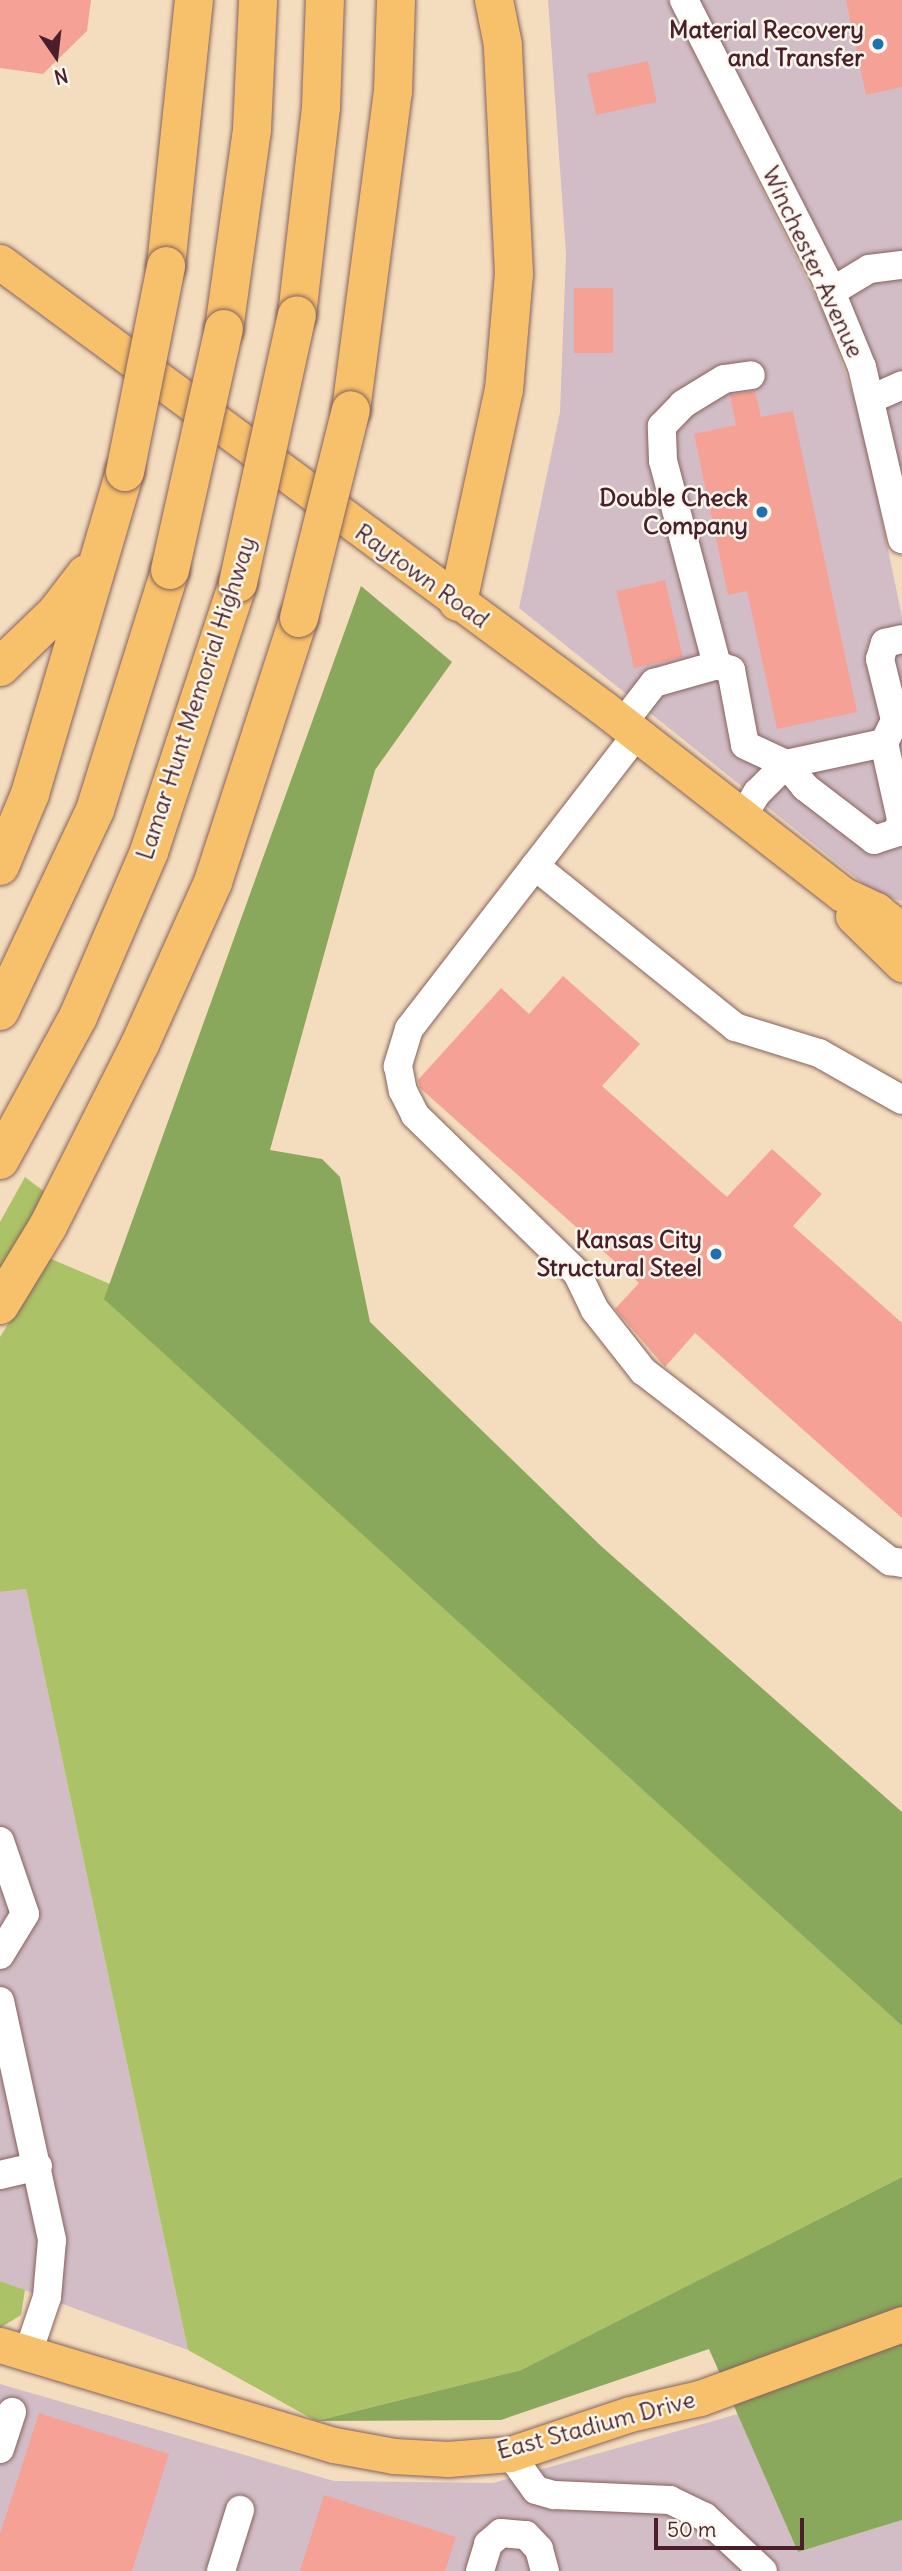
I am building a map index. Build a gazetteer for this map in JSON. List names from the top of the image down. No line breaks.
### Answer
{"streets":{"highway":["Lamar Hunt Memorial Highway"],"main road":["Raytown Road","East Stadium Drive"],"street":["Winchester Avenue"]},"places":["Material Recovery and Transfer","Double Check Company","Kansas City Structural Steel"],"scale_bar":"50 m","north":"bottom"}
